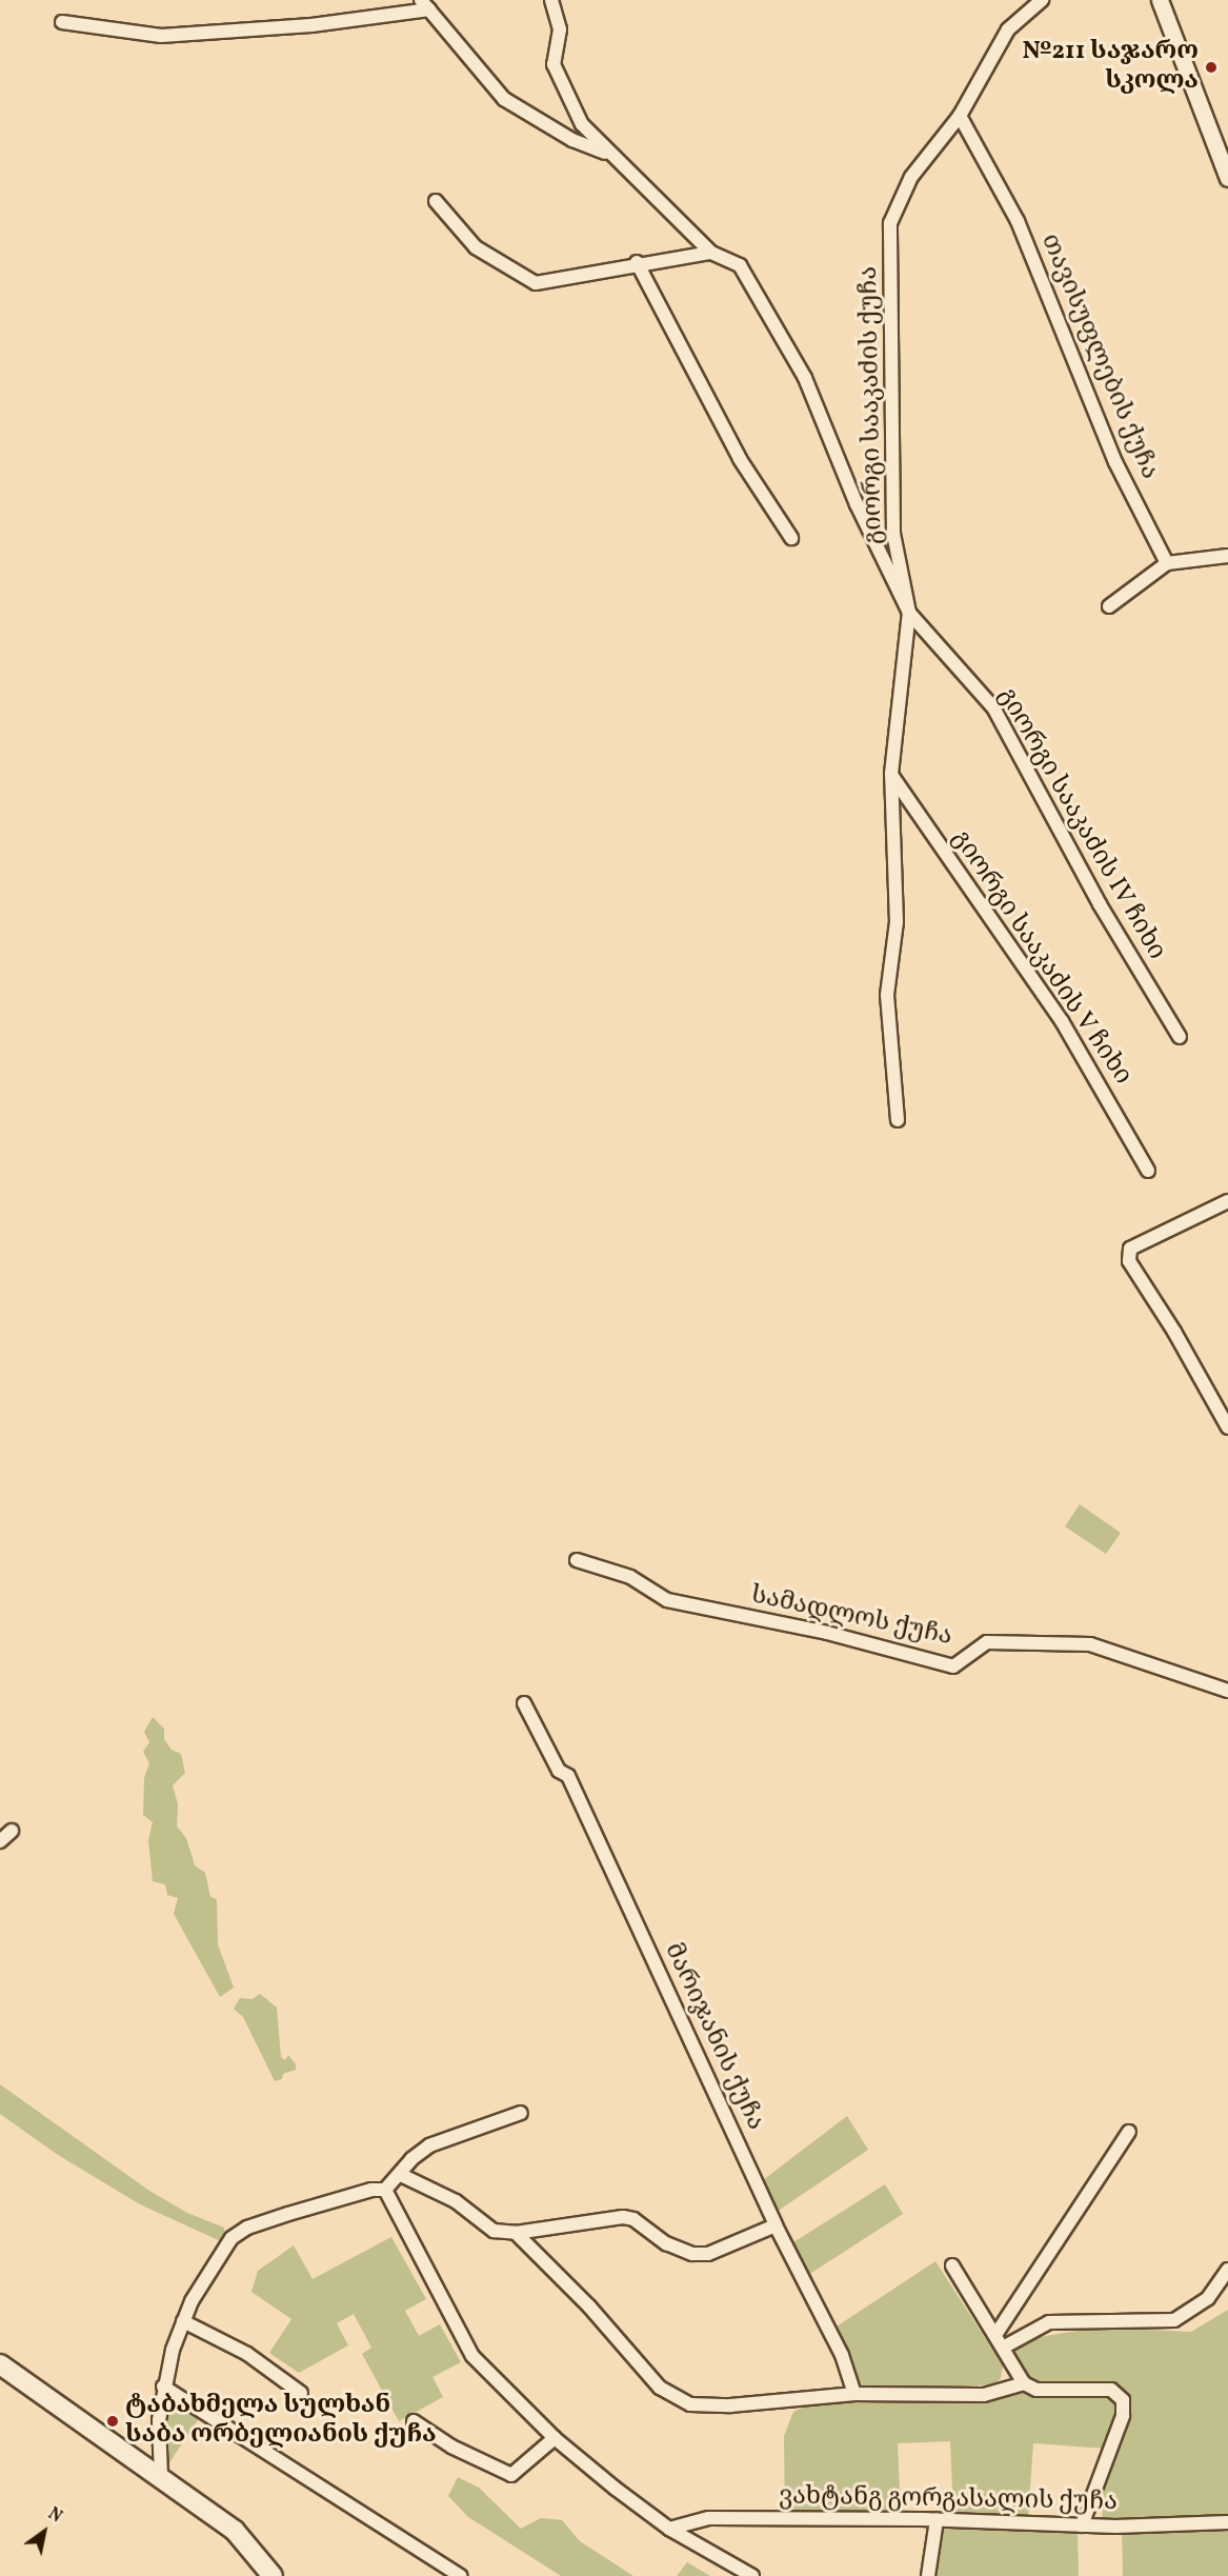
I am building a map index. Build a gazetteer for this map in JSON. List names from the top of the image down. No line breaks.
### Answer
{"streets":{"street":["თავისუფლების ქუჩა","გიორგი სააკაძის ქუჩა","გიორგი სააკაძის IV ჩიხი","გიორგი სააკაძის V ჩიხი","სამადლოს ქუჩა","მარიჯანის ქუჩა","ვახტანგ გორგასალის ქუჩა"]},"crossings":[["თავისუფლების ქუჩა","გიორგი სააკაძის ქუჩა"],["გიორგი სააკაძის ქუჩა","გიორგი სააკაძის IV ჩიხი"],["გიორგი სააკაძის ქუჩა","გიორგი სააკაძის V ჩიხი"]],"places":["№211 საჯარო სკოლა","ტაბახმელა სულხან საბა ორბელიანის ქუჩა"],"north":"top right"}
